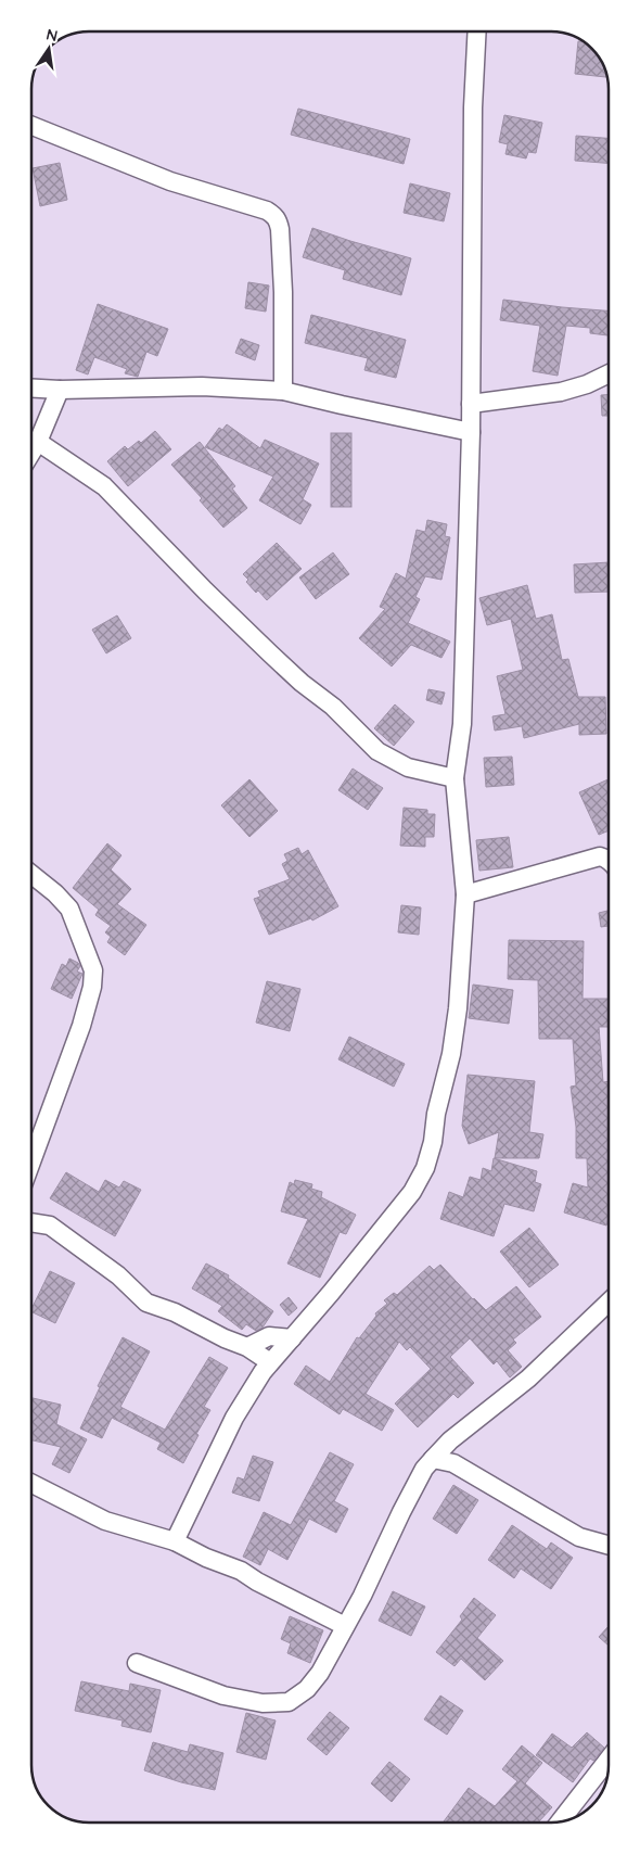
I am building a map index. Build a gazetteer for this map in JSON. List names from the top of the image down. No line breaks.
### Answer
{"north":"top"}
